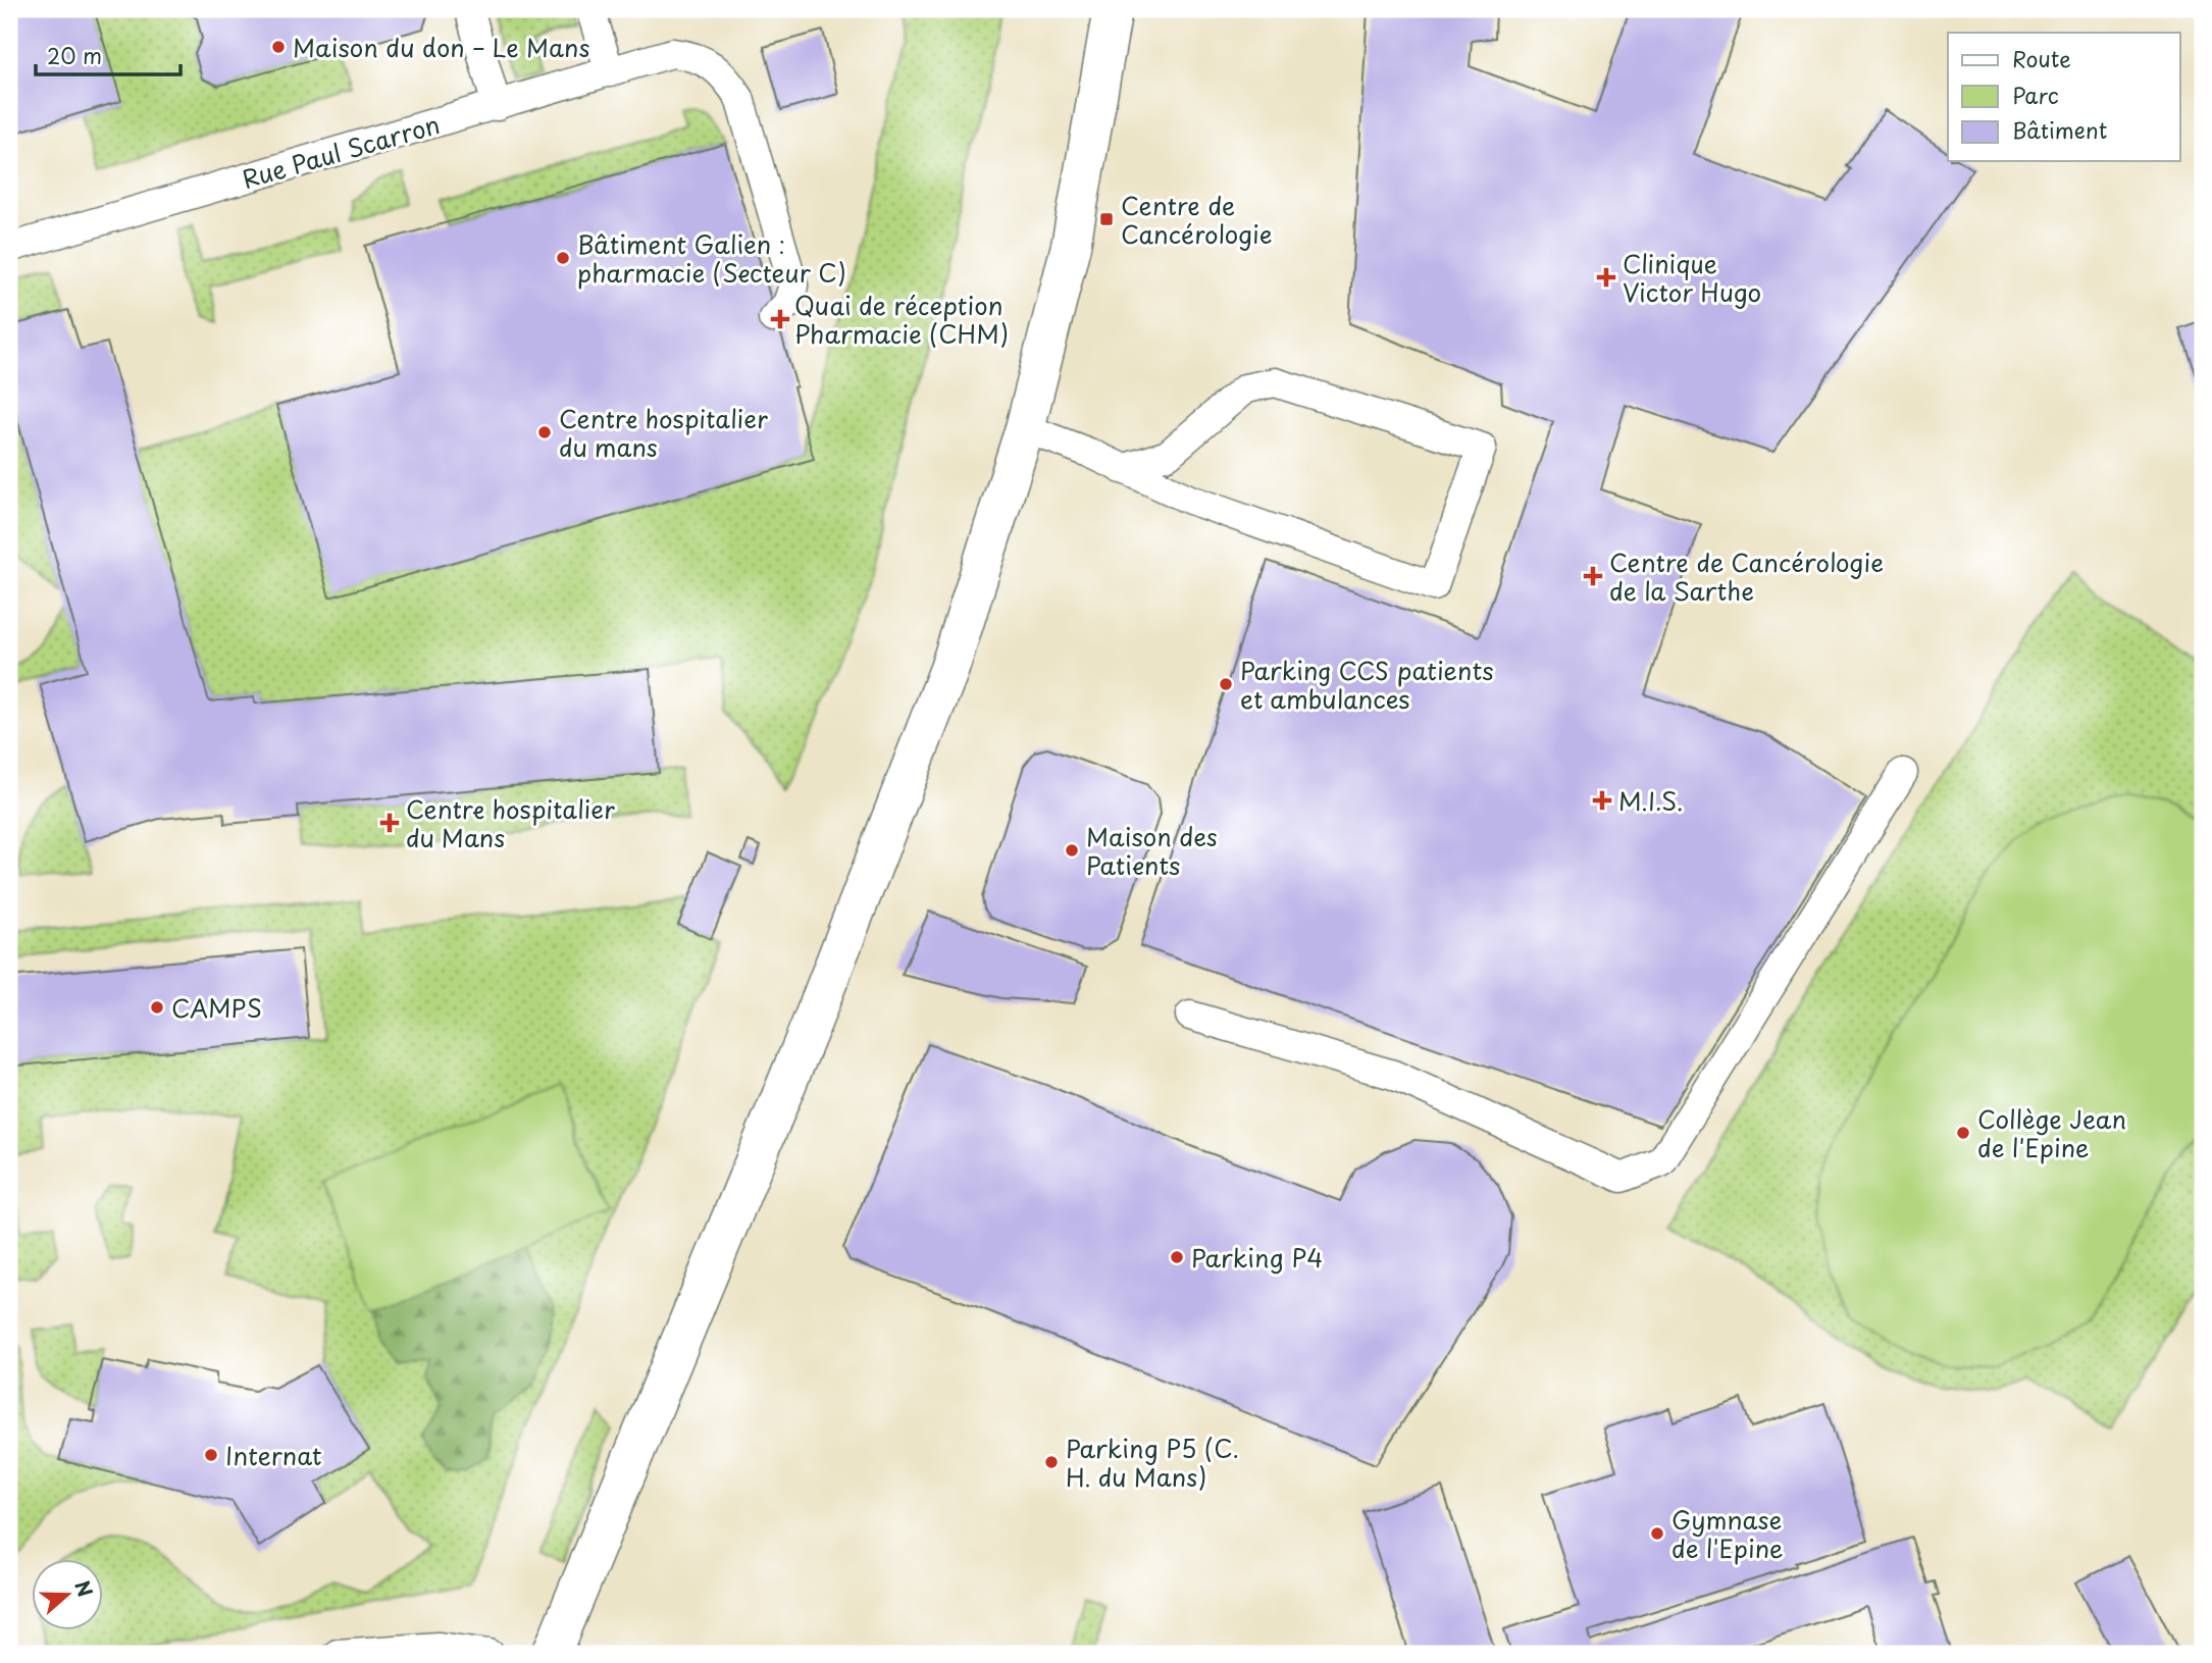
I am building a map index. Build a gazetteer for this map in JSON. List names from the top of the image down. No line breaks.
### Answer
{"streets":{"lane":["Rue Paul Scarron"]},"places":{"other":["Maison du don – Le Mans","Bâtiment Galien : pharmacie (Secteur C)","Centre hospitalier du mans","Parking CCS patients et ambulances","Maison des Patients","CAMPS","Collège Jean de l'Epine","Parking P4","Internat","Parking P5 (C. H. du Mans)","Gymnase de l'Epine"],"transit":["Centre de Cancérologie"],"health":["Clinique Victor Hugo","Quai de réception Pharmacie (CHM)","Centre de Cancérologie de la Sarthe","M.I.S.","Centre hospitalier du Mans"]},"legend":["Route","Parc","Bâtiment"],"scale_bar":"20 m","north":"right"}
